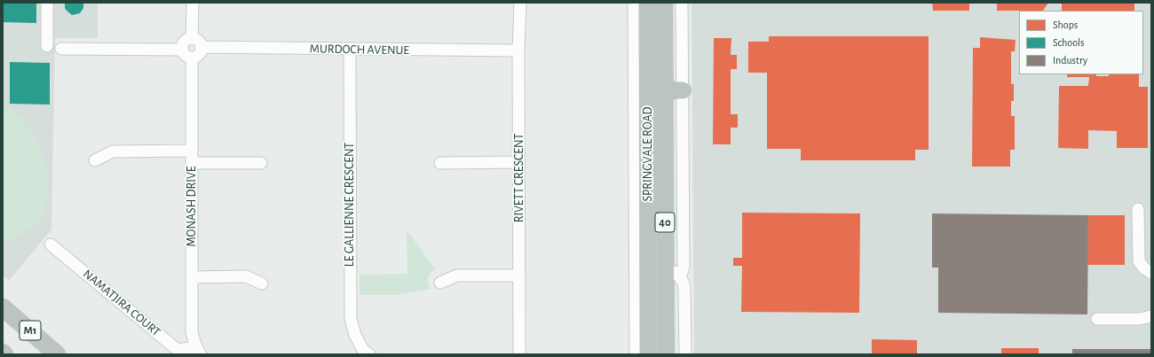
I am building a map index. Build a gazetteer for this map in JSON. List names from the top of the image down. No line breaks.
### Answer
{"streets":{"highway":["SPRINGVALE ROAD","40","M1"],"street":["MURDOCH AVENUE","RIVETT CRESCENT","LE GALLIENNE CRESCENT","MONASH DRIVE","NAMATJIRA COURT"]},"crossings":[["MURDOCH AVENUE","RIVETT CRESCENT"],["MURDOCH AVENUE","LE GALLIENNE CRESCENT"],["MURDOCH AVENUE","MONASH DRIVE"],["MONASH DRIVE","NAMATJIRA COURT"]],"legend":["Shops","Schools","Industry"]}
